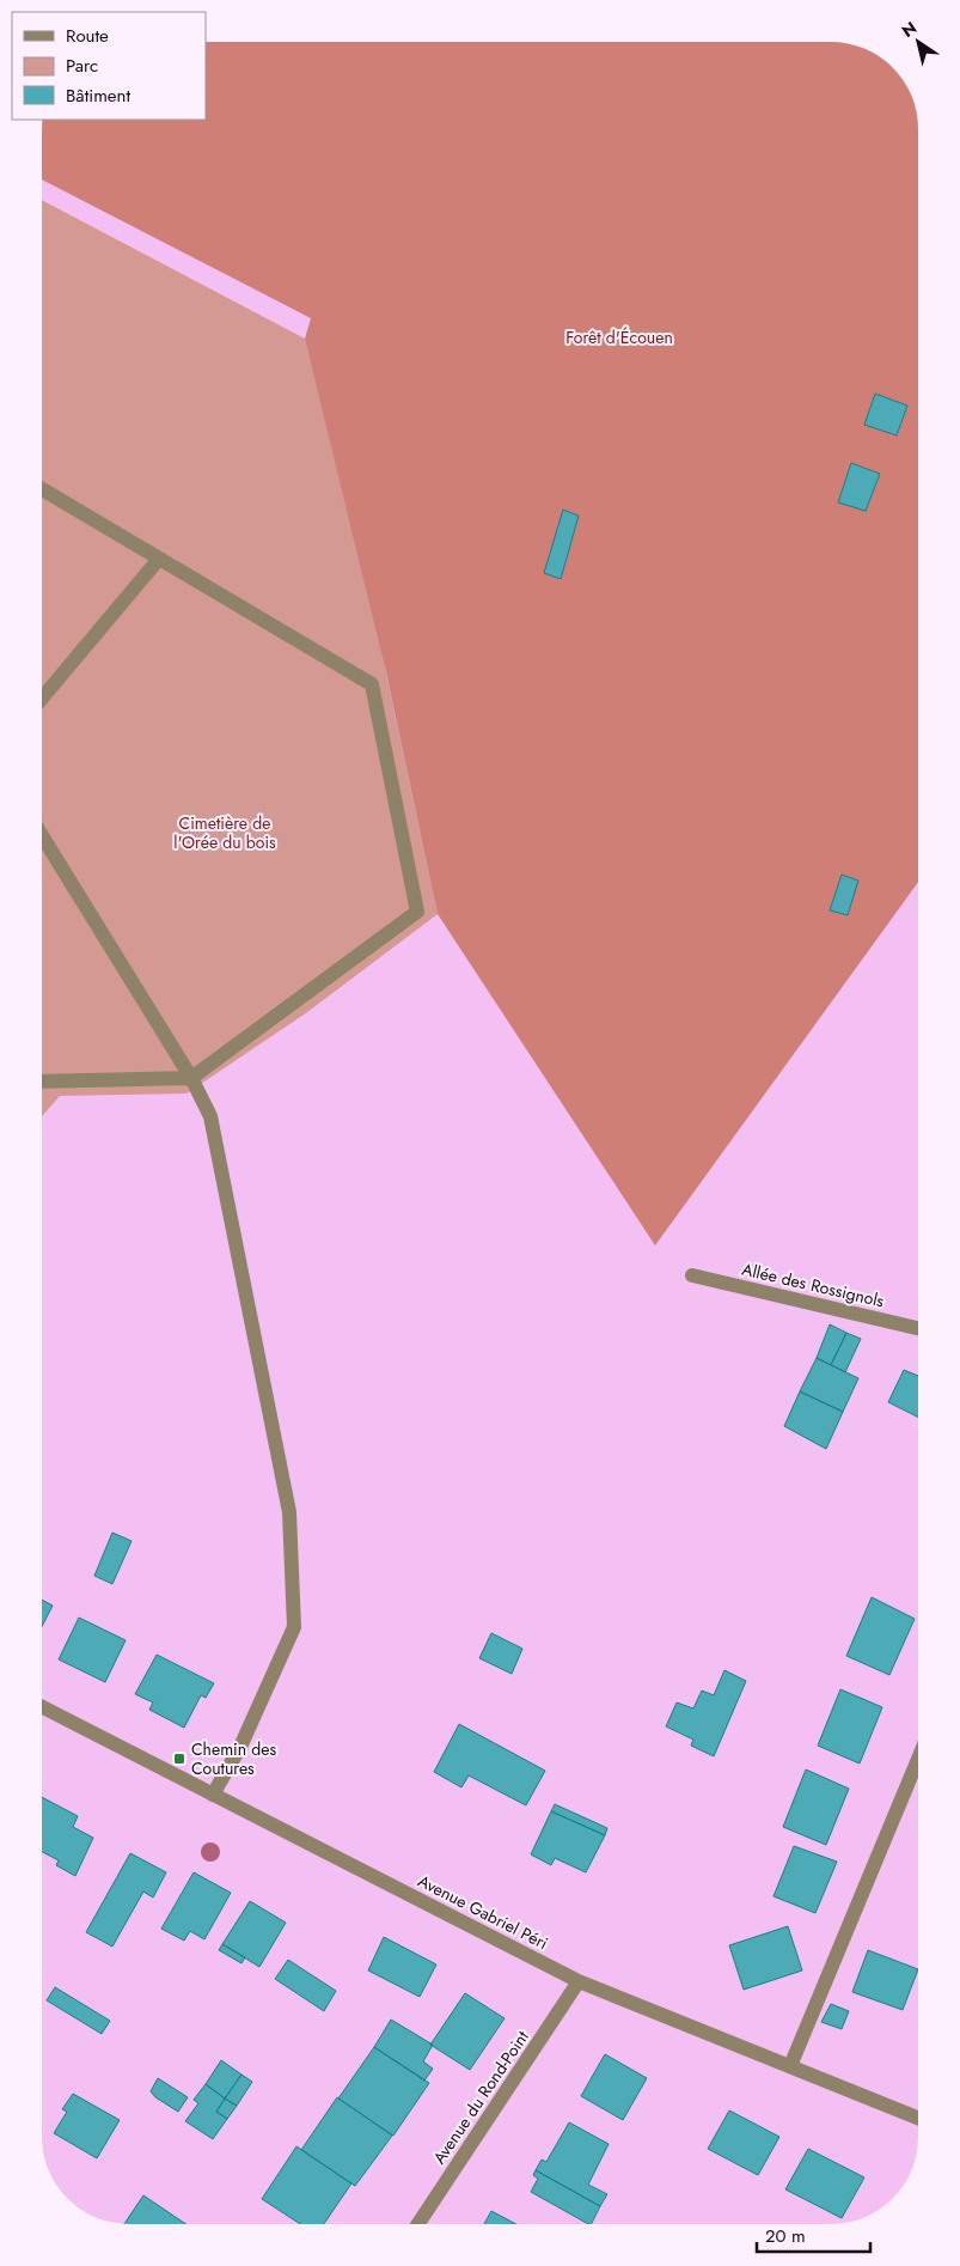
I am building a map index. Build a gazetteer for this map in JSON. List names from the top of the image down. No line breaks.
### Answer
{"streets":{"street":["Allée des Rossignols","Avenue Gabriel Péri","Avenue du Rond-Point"]},"crossings":[["Avenue Gabriel Péri","Avenue du Rond-Point"]],"parks":["Forêt d'Écouen","Cimetière de l'Orée du bois"],"places":{"transit":["Chemin des Coutures"]},"legend":["Route","Parc","Bâtiment"],"scale_bar":"20 m","north":"top left"}
